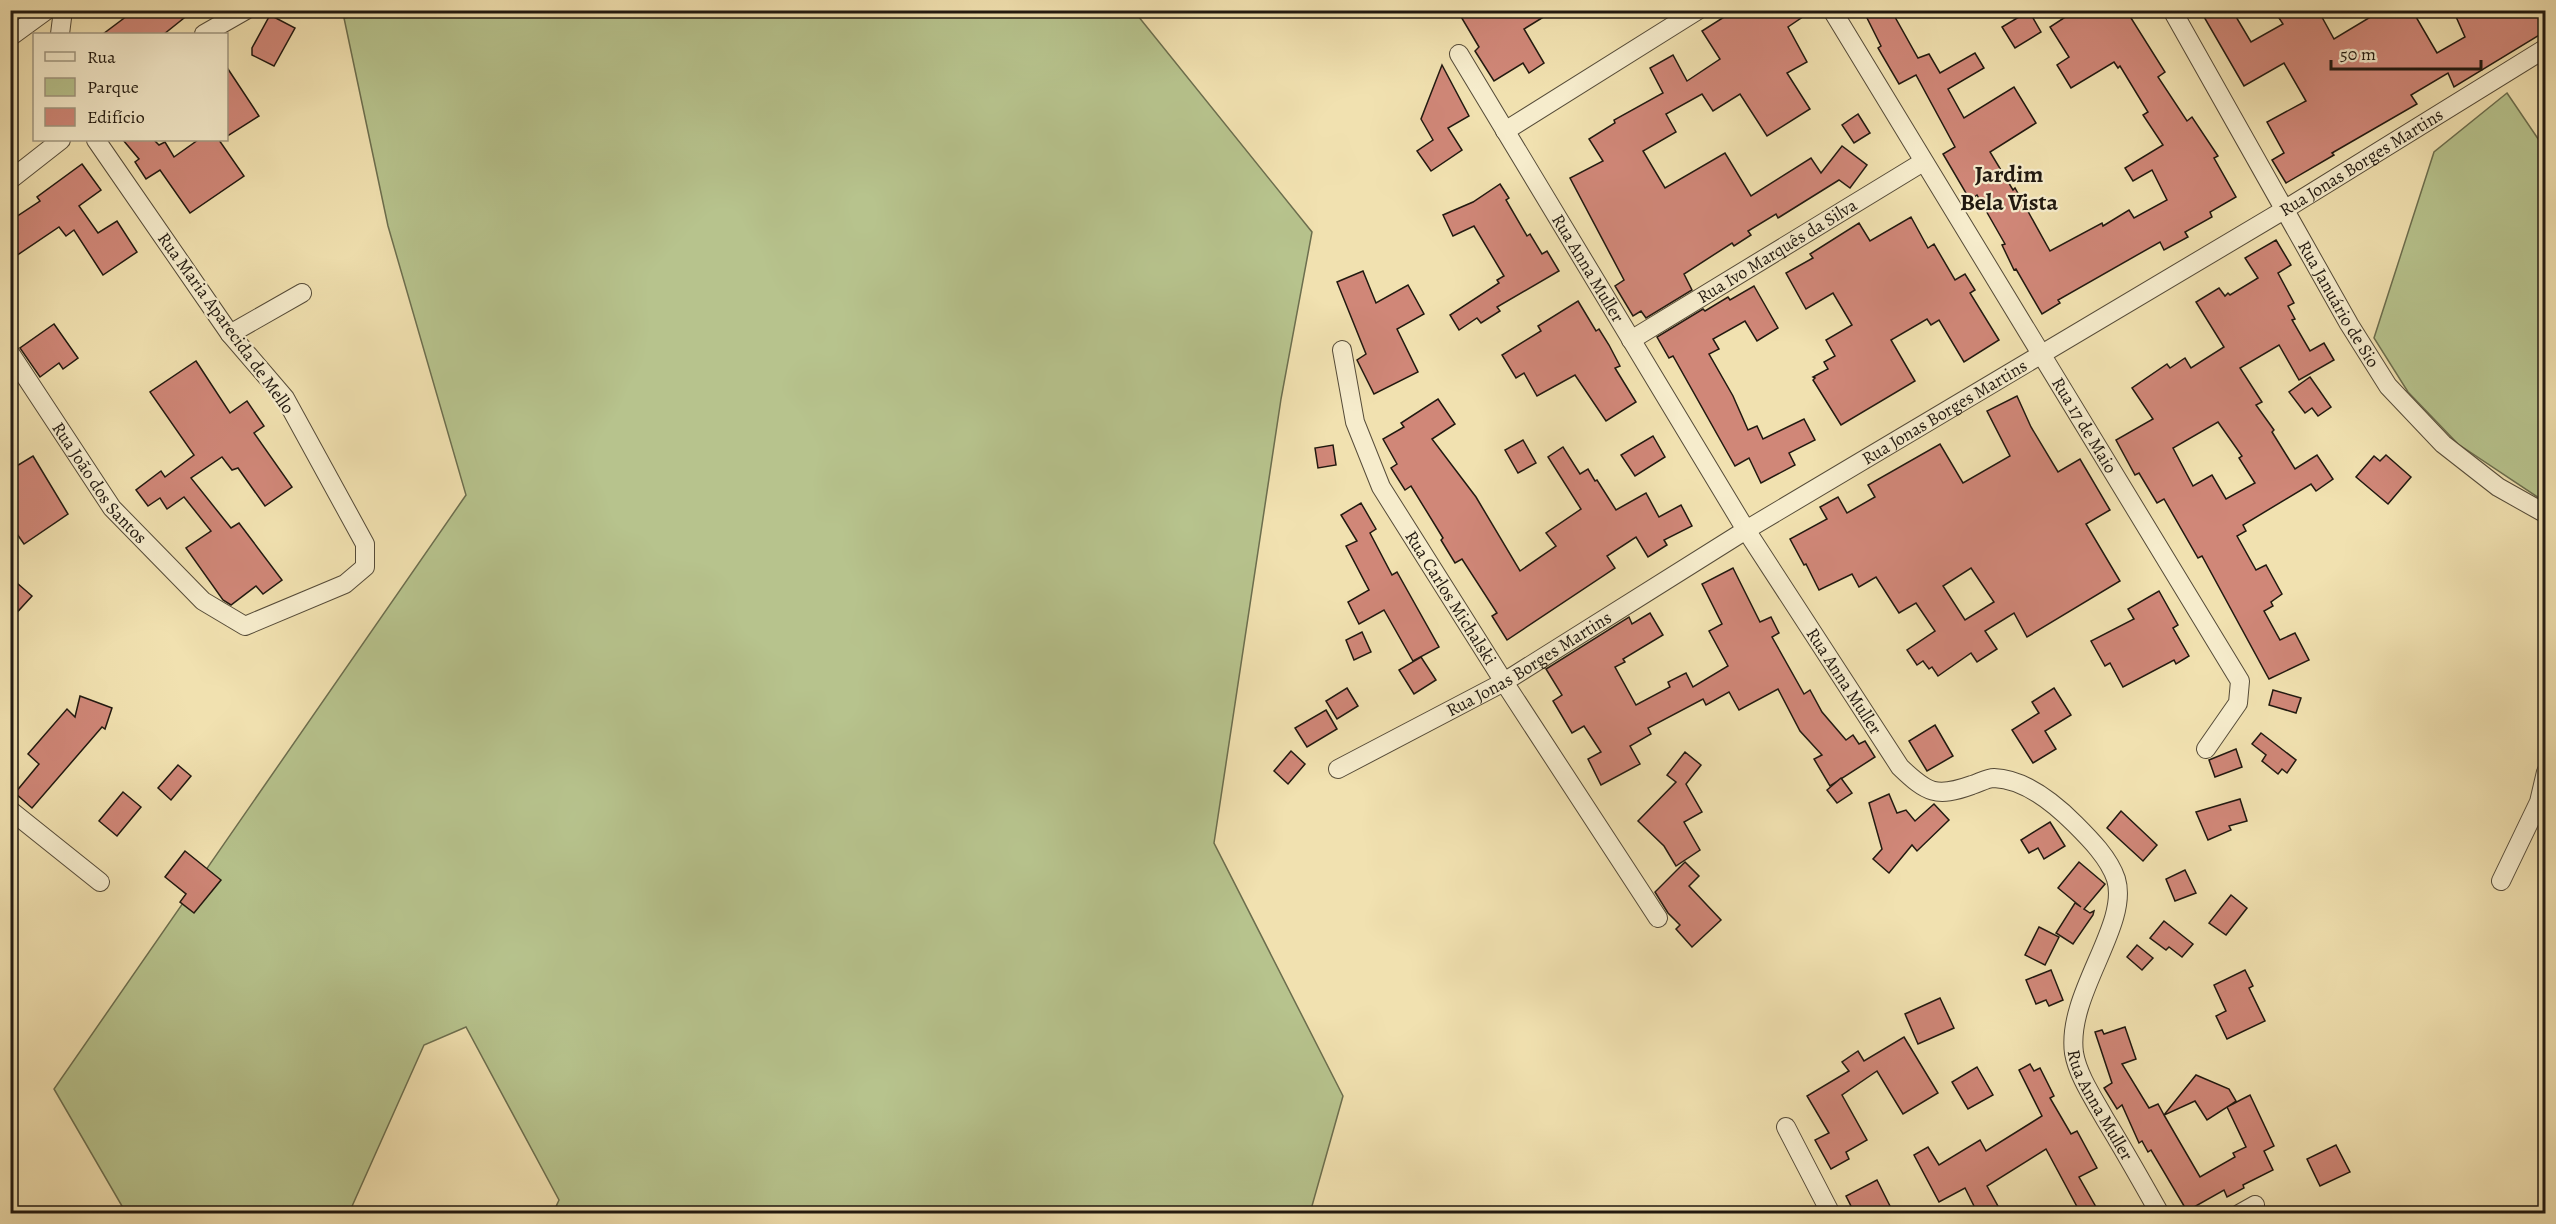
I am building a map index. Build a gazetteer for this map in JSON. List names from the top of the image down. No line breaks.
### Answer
{"streets":{"street":["Rua Jonas Borges Martins","Rua Ivo Marquês da Silva","Rua Anna Muller","Rua Januário de Sio","Rua Maria Aparecida de Mello","Rua 17 de Maio","Rua João dos Santos","Rua Carlos Michalski"]},"crossings":[["Rua Jonas Borges Martins","Rua Anna Muller"],["Rua Jonas Borges Martins","Rua Januário de Sio"],["Rua Jonas Borges Martins","Rua 17 de Maio"],["Rua Jonas Borges Martins","Rua Carlos Michalski"],["Rua Ivo Marquês da Silva","Rua Anna Muller"],["Rua Ivo Marquês da Silva","Rua 17 de Maio"],["Rua Maria Aparecida de Mello","Rua João dos Santos"]],"districts":["Jardim Bela Vista"],"legend":["Rua","Parque","Edifício"],"scale_bar":"50 m"}
